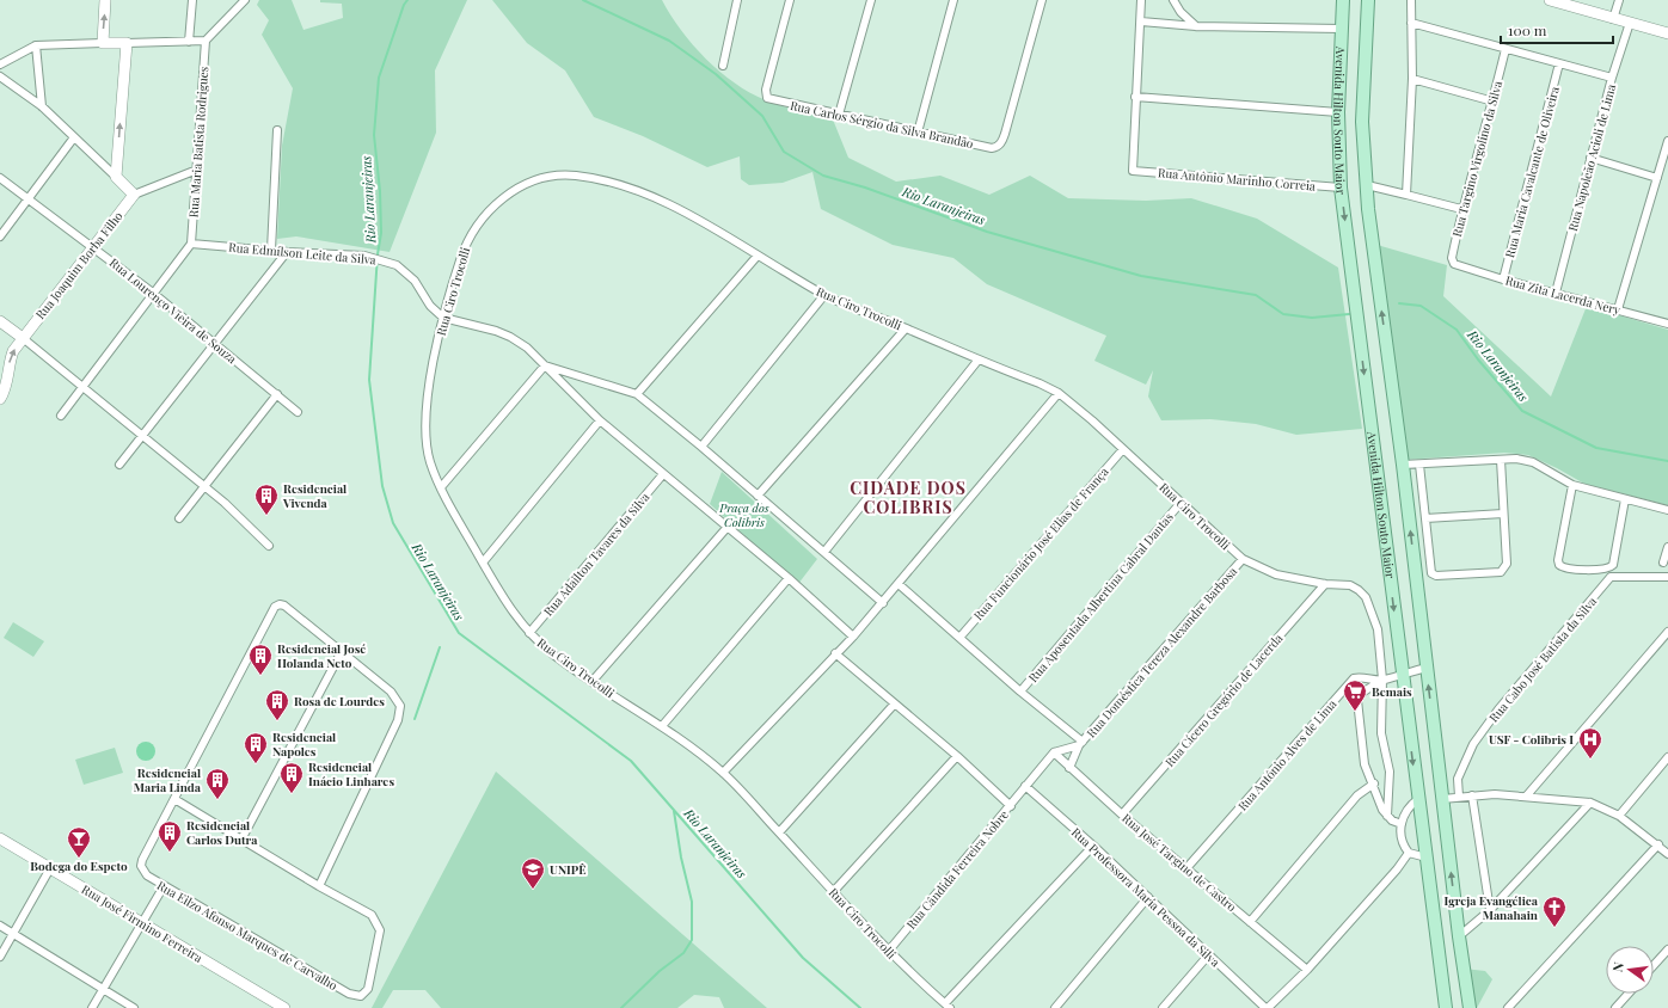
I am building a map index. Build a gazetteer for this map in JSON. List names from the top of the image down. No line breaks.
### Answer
{"streets":{"main road":["Avenida Hilton Souto Maior","Rua Joaquim Borba Filho","Rua José Firmino Ferreira"],"street":["Rua Carlos Sérgio da Silva Brandão","Rua Maria Batista Rodrigues","Rua Napoleão Acioli de Lima","Rua Targino Virgolino da Silva","Rua Maria Cavalcante de Oliveira","Rua Antônio Marinho Correia","Rua Edmílson Leite da Silva","Rua Ciro Trocolli","Rua Zita Lacerda Nery","Rua Lourenço Vieira de Souza","Rua Funcionário José Elias de França","Rua Adailton Tavares da Silva","Rua Aposentada Albertina Cabral Dantas","Rua Doméstica Tereza Alexandre Barbosa","Rua Cabo José Batista da Silva","Rua Cícero Gregório de Lacerda","Rua Antônio Alves de Lima","Rua José Targino de Castro","Rua Cândida Ferreira Nobre","Rua Professora Maria Pessoa da Silva","Rua Eilzo Afonso Marques de Carvalho"]},"crossings":[["Avenida Hilton Souto Maior","Rua Antônio Marinho Correia"],["Avenida Hilton Souto Maior","Rua Antônio Alves de Lima"],["Rua Maria Batista Rodrigues","Rua Edmílson Leite da Silva"],["Rua Maria Batista Rodrigues","Rua Joaquim Borba Filho"],["Rua Napoleão Acioli de Lima","Rua Zita Lacerda Nery"],["Rua Targino Virgolino da Silva","Rua Zita Lacerda Nery"],["Rua Maria Cavalcante de Oliveira","Rua Zita Lacerda Nery"],["Rua Edmílson Leite da Silva","Rua Ciro Trocolli"],["Rua Joaquim Borba Filho","Rua Lourenço Vieira de Souza"],["Rua Ciro Trocolli","Rua Funcionário José Elias de França"],["Rua Ciro Trocolli","Rua Adailton Tavares da Silva"],["Rua Ciro Trocolli","Rua Aposentada Albertina Cabral Dantas"],["Rua Ciro Trocolli","Rua Doméstica Tereza Alexandre Barbosa"],["Rua Ciro Trocolli","Rua Cícero Gregório de Lacerda"],["Rua Ciro Trocolli","Rua Antônio Alves de Lima"],["Rua Ciro Trocolli","Rua Cândida Ferreira Nobre"],["Rua Doméstica Tereza Alexandre Barbosa","Rua José Targino de Castro"],["Rua Doméstica Tereza Alexandre Barbosa","Rua Cândida Ferreira Nobre"],["Rua Cícero Gregório de Lacerda","Rua José Targino de Castro"],["Rua Antônio Alves de Lima","Rua José Targino de Castro"],["Rua José Targino de Castro","Rua Cândida Ferreira Nobre"],["Rua Cândida Ferreira Nobre","Rua Professora Maria Pessoa da Silva"]],"districts":["CIDADE DOS COLIBRIS"],"water":["Rio Laranjeiras"],"parks":["Praça dos Colibris"],"places":{"building":["Residencial Vivenda","Residencial José Holanda Neto","Rosa de Lourdes","Residencial Napoles","Residencial Inácio Linhares","Residencial Maria Linda","Residencial Carlos Dutra"],"supermarket":["Bemais"],"hospital":["USF - Colibris I"],"bar":["Bodega do Espeto"],"school or university":["UNIPÊ"],"church":["Igreja Evangélica Manahain"]},"scale_bar":"100 m","north":"left"}
